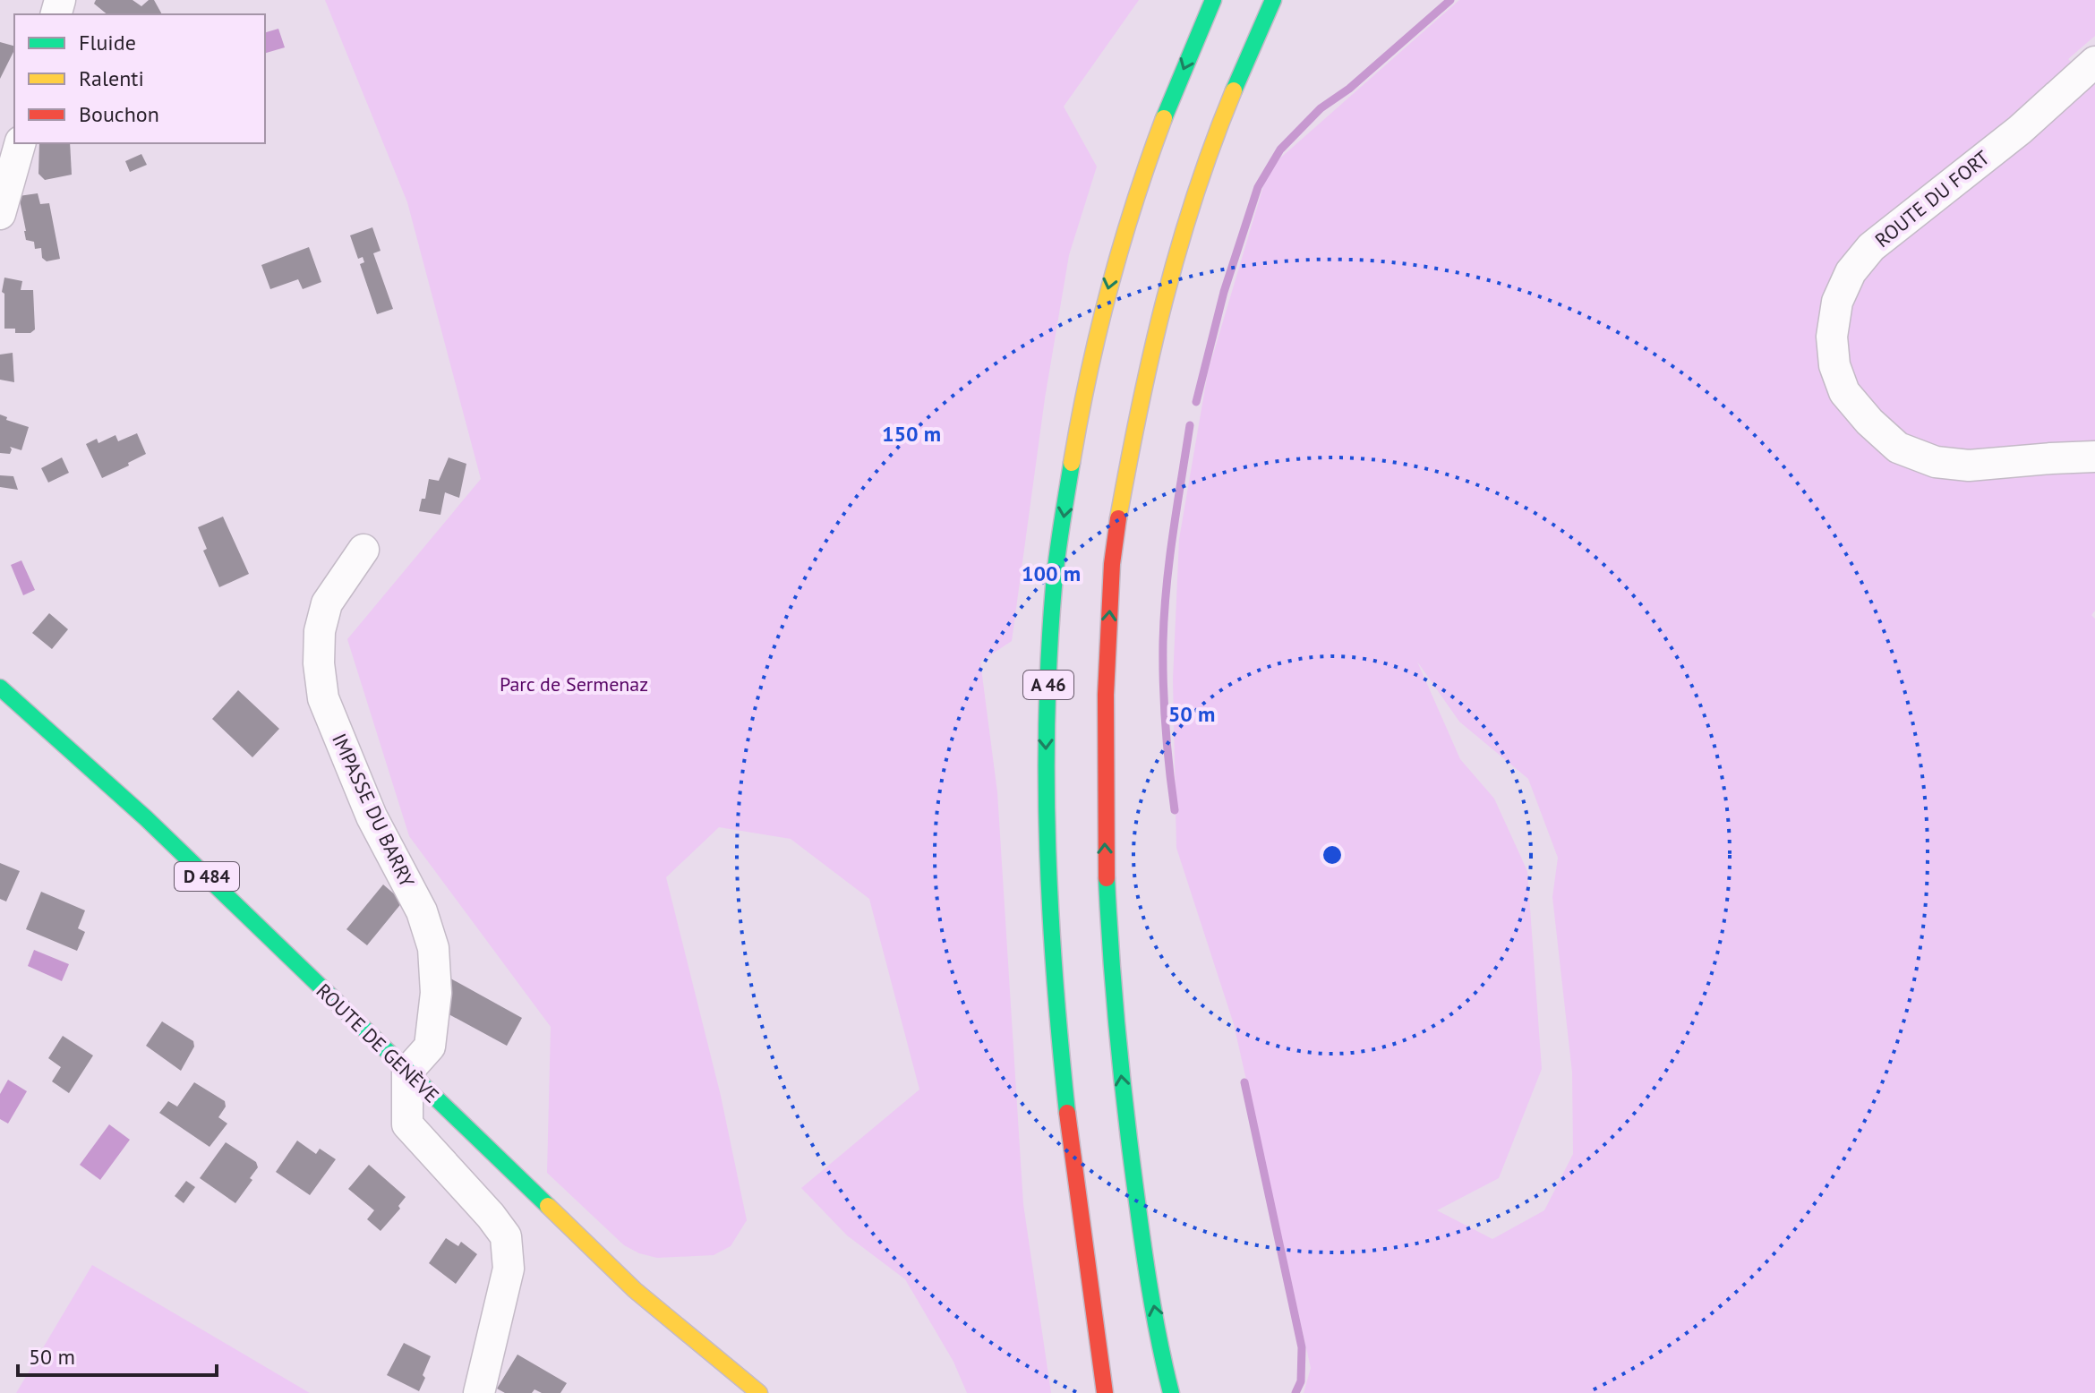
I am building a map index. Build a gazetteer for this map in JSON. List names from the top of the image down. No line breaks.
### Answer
{"streets":{"main road":["A 46","D 484","ROUTE DE GENÈVE"],"street":["ROUTE DU FORT","IMPASSE DU BARRY"]},"crossings":[["IMPASSE DU BARRY","ROUTE DE GENÈVE"]],"parks":["Parc de Sermenaz"],"legend":["Fluide","Ralenti","Bouchon"],"scale_bar":"50 m","rings":["150 m","100 m","50 m"]}
